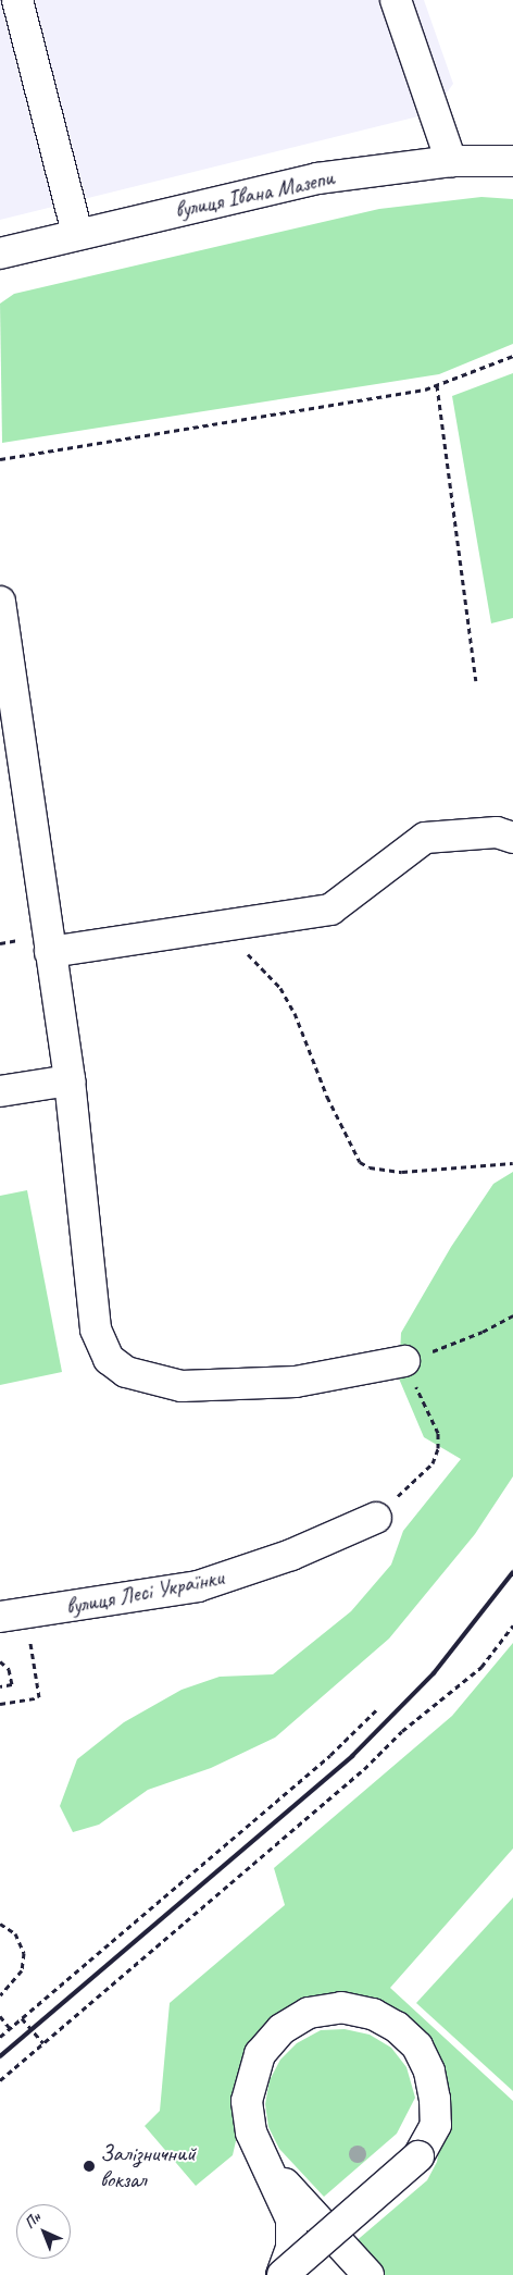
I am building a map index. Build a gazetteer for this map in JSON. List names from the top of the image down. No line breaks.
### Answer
{"streets":{"street":["вулиця Івана Мазепи","вулиця Лесі Українки"]},"places":["Залізничний вокзал"],"north":"top left"}
